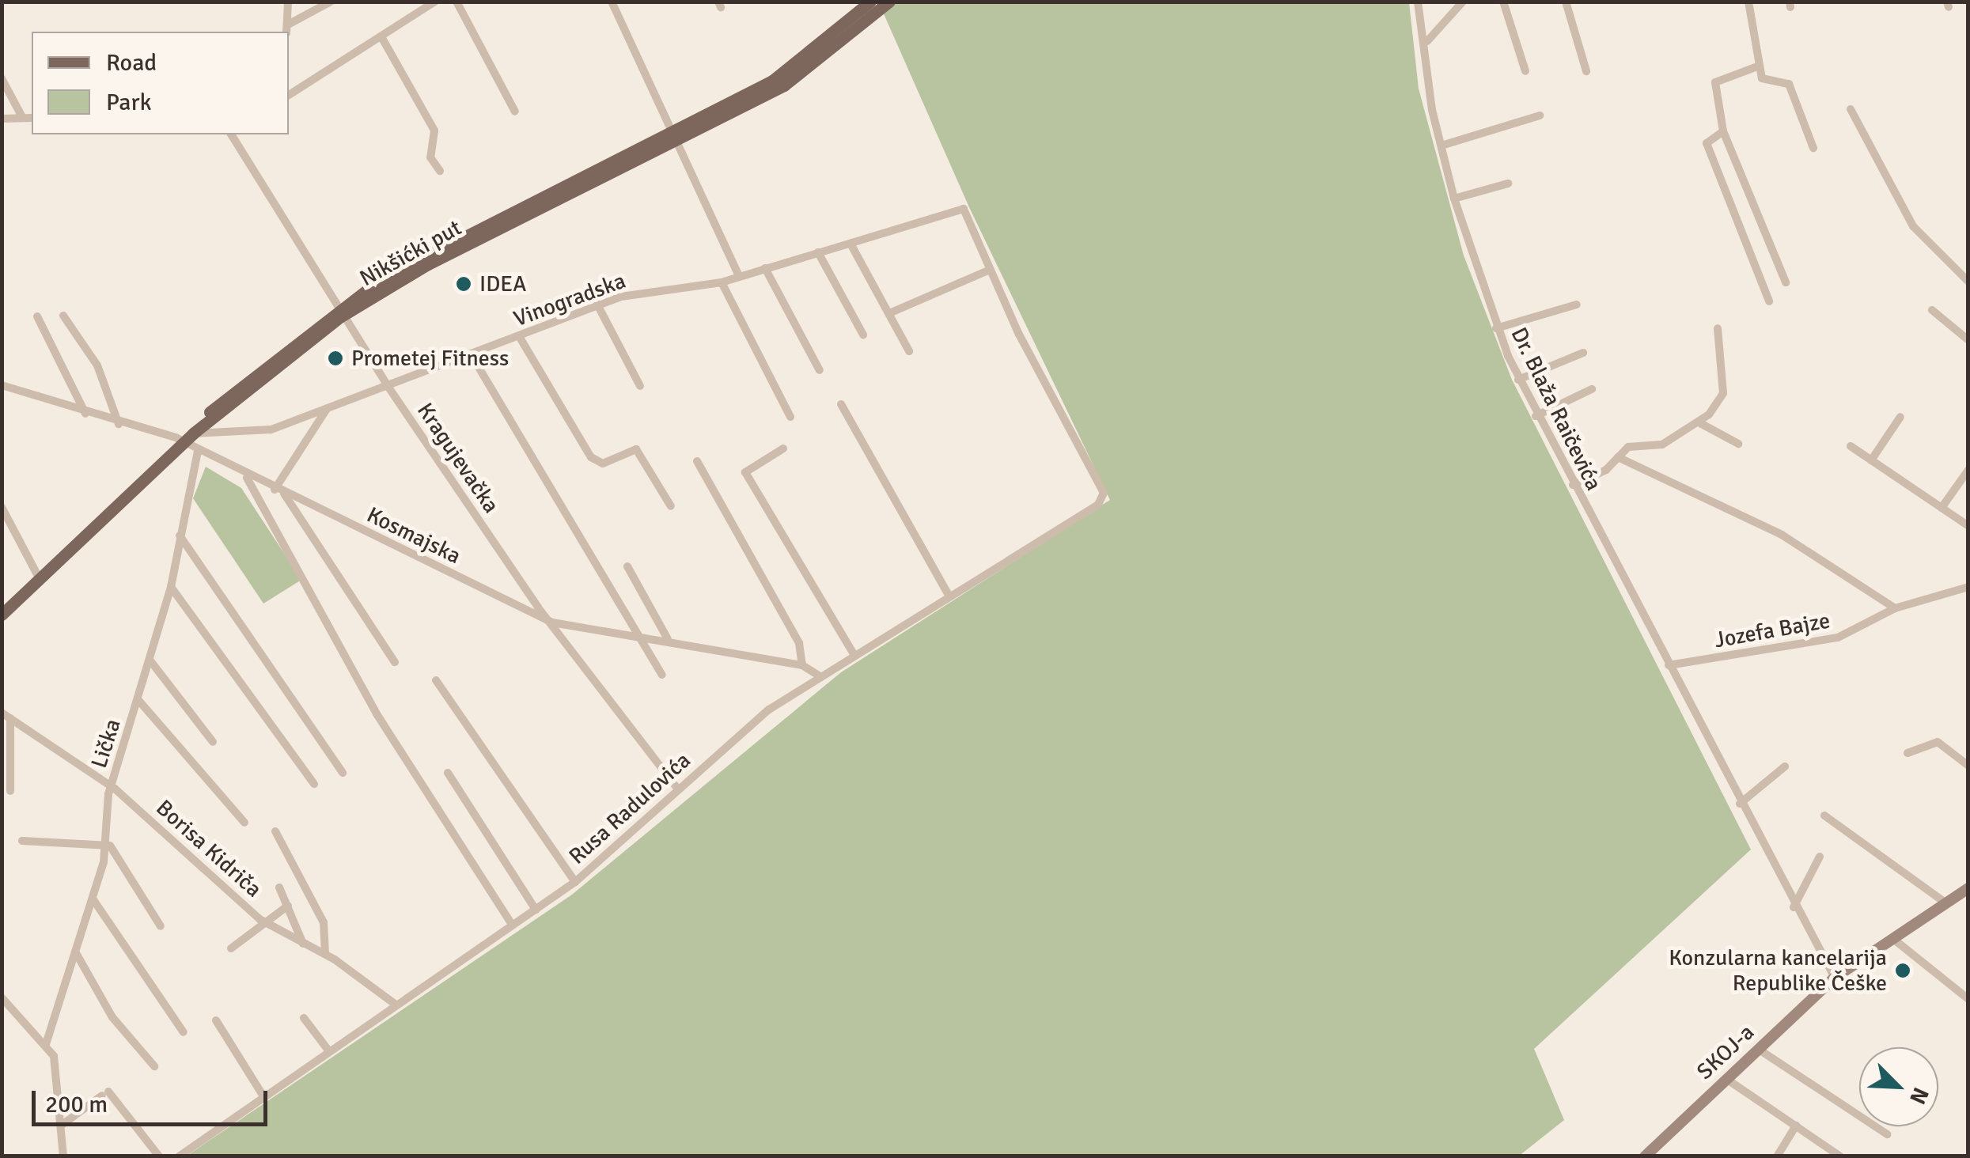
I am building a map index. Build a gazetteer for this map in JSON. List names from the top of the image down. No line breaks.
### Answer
{"streets":{"main road":["Nikšićki put","SKOJ-a"],"street":["Vinogradska","Dr. Blaža Raičevića","Kragujevačka","Kosmajska","Jozefa Bajze","Lička","Rusa Radulovića","Borisa Kidriča"]},"crossings":[["Nikšićki put","Vinogradska"],["Nikšićki put","Kragujevačka"],["Nikšićki put","Kosmajska"],["Vinogradska","Kragujevačka"],["Vinogradska","Rusa Radulovića"],["Dr. Blaža Raičevića","Jozefa Bajze"],["Dr. Blaža Raičevića","SKOJ-a"],["Kragujevačka","Kosmajska"],["Kragujevačka","Rusa Radulovića"],["Kosmajska","Lička"],["Kosmajska","Rusa Radulovića"],["Lička","Borisa Kidriča"],["Rusa Radulovića","Borisa Kidriča"]],"places":["IDEA","Prometej Fitness","Konzularna kancelarija Republike Češke"],"legend":["Road","Park"],"scale_bar":"200 m","north":"bottom right"}
